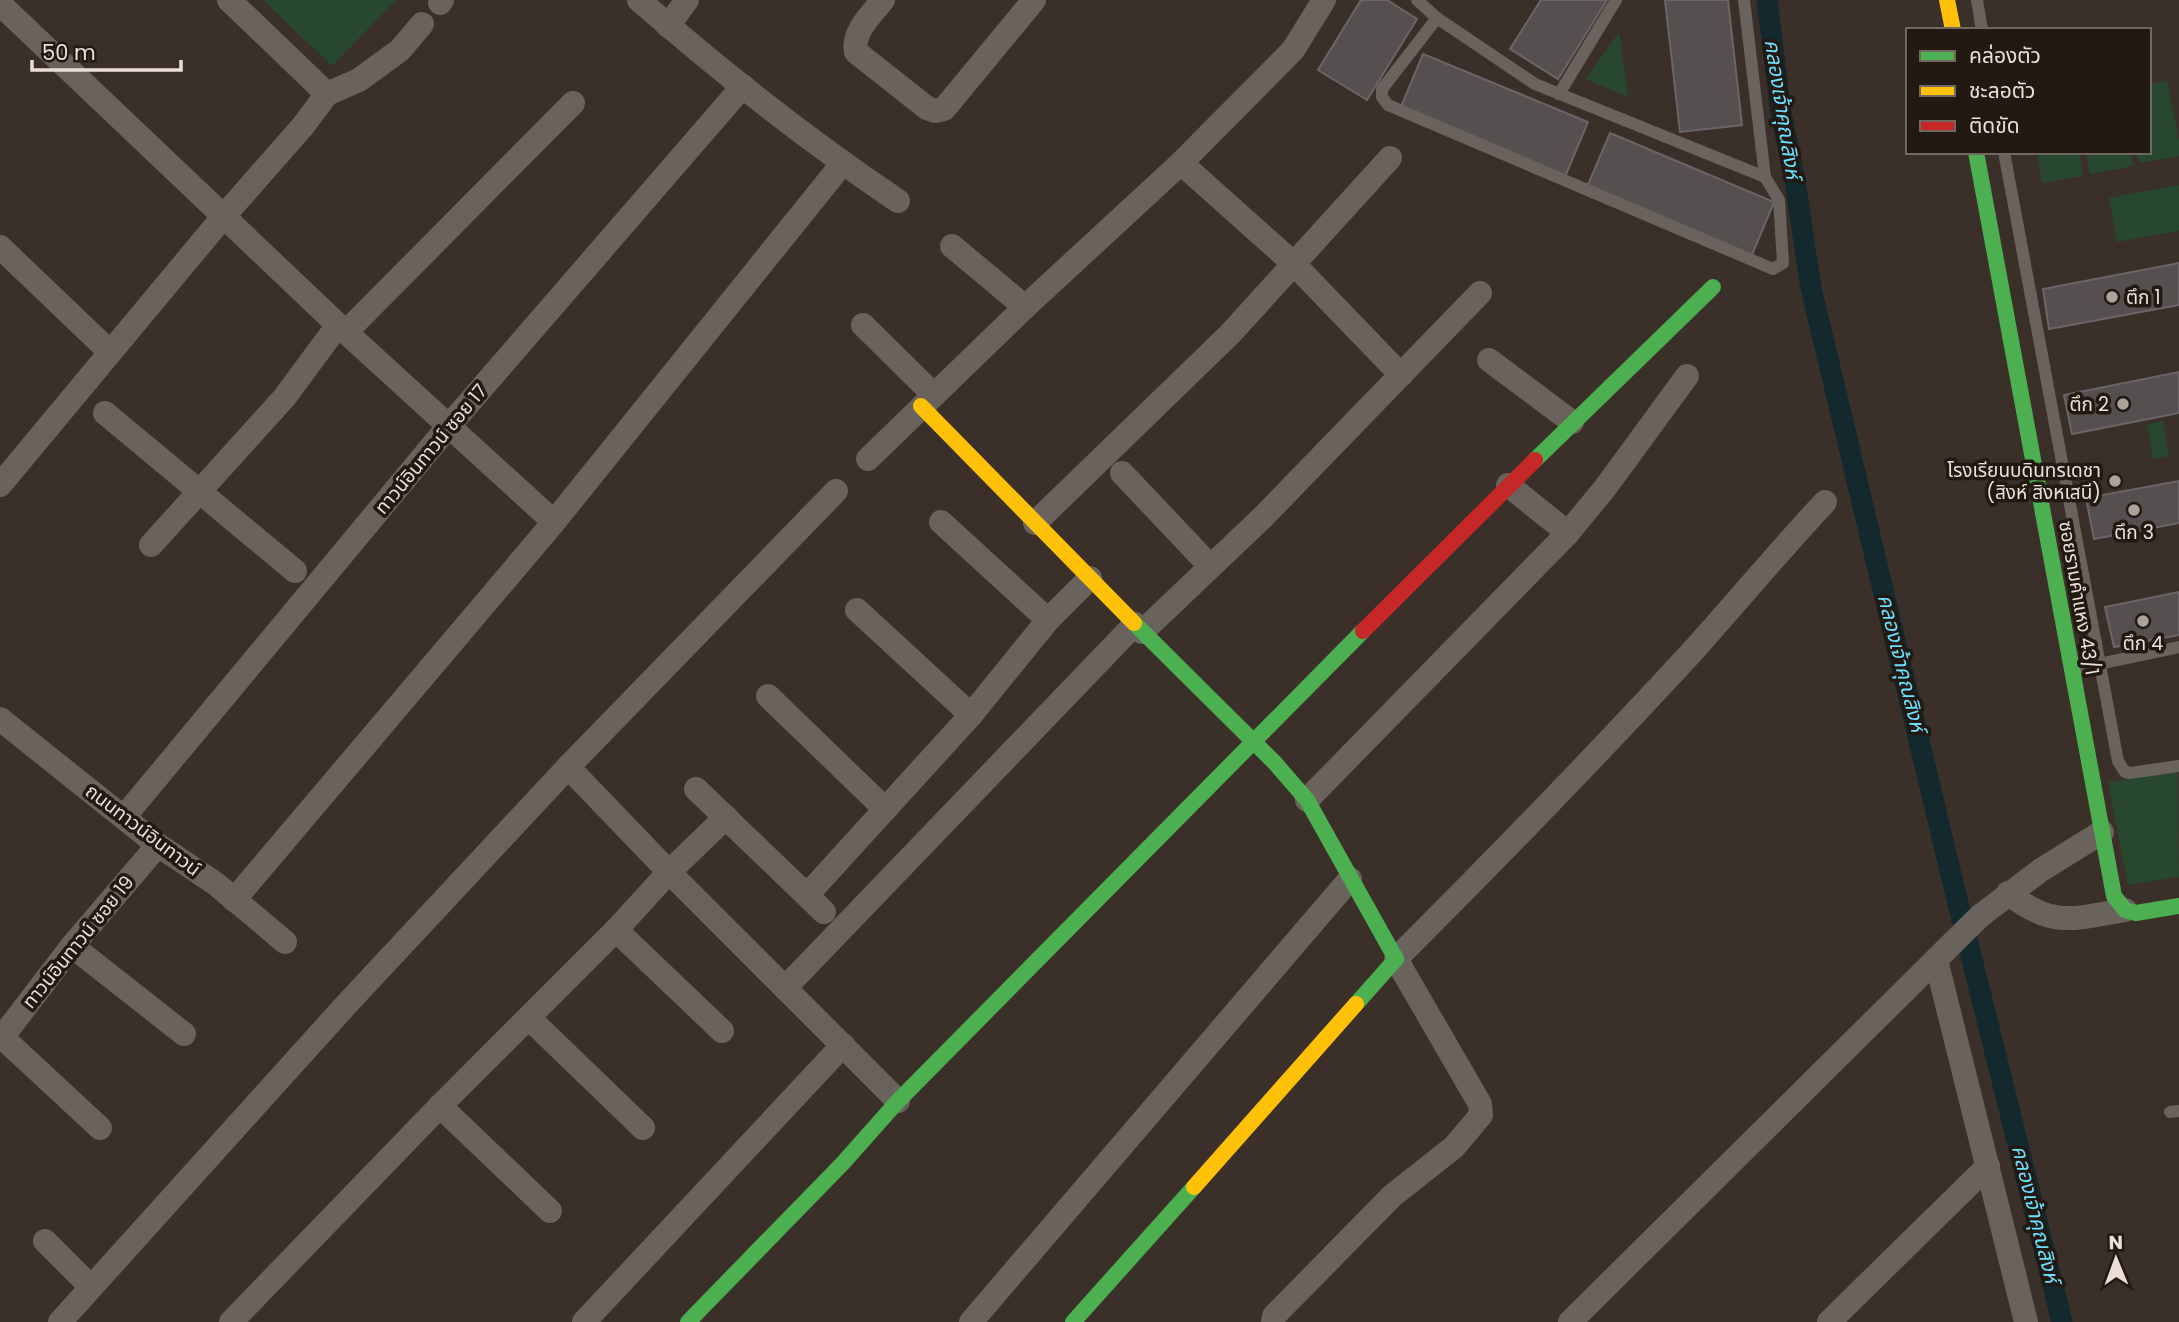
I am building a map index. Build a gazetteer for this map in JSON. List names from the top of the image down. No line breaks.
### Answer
{"streets":{"street":["ทาวน์อินทาวน์ ซอย 17","ซอยรามคำแหง 43/1","ถนนทาวน์อินทาวน์","ทาวน์อินทาวน์ ซอย 19"]},"crossings":[["ทาวน์อินทาวน์ ซอย 17","ถนนทาวน์อินทาวน์"],["ถนนทาวน์อินทาวน์","ทาวน์อินทาวน์ ซอย 19"]],"water":["คลองเจ้าคุณสิงห์"],"places":["ตึก 1","ตึก 2","โรงเรียนบดินทรเดชา (สิงห์ สิงหเสนี)","ตึก 3","ตึก 4"],"legend":["คล่องตัว","ชะลอตัว","ติดขัด"],"scale_bar":"50 m","north":"top"}
